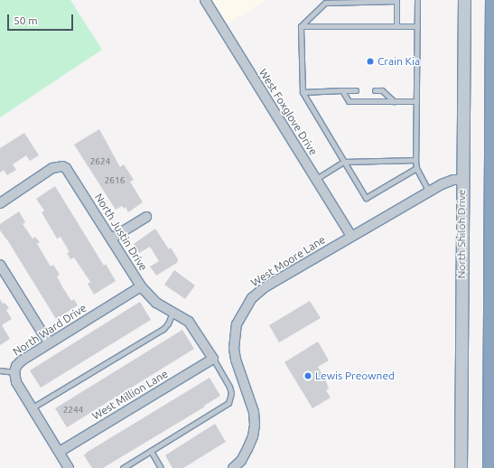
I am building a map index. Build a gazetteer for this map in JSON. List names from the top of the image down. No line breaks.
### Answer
{"streets":{"street":["West Foxglove Drive","North Justin Drive","North Shiloh Drive","West Moore Lane","North Ward Drive","West Million Lane"]},"crossings":[["West Foxglove Drive","West Moore Lane"],["North Justin Drive","North Ward Drive"],["North Justin Drive","West Million Lane"],["North Shiloh Drive","West Moore Lane"],["North Ward Drive","West Million Lane"]],"places":["Crain Kia","Lewis Preowned"],"house_numbers":["2624","2616","2244"],"scale_bar":"50 m"}
